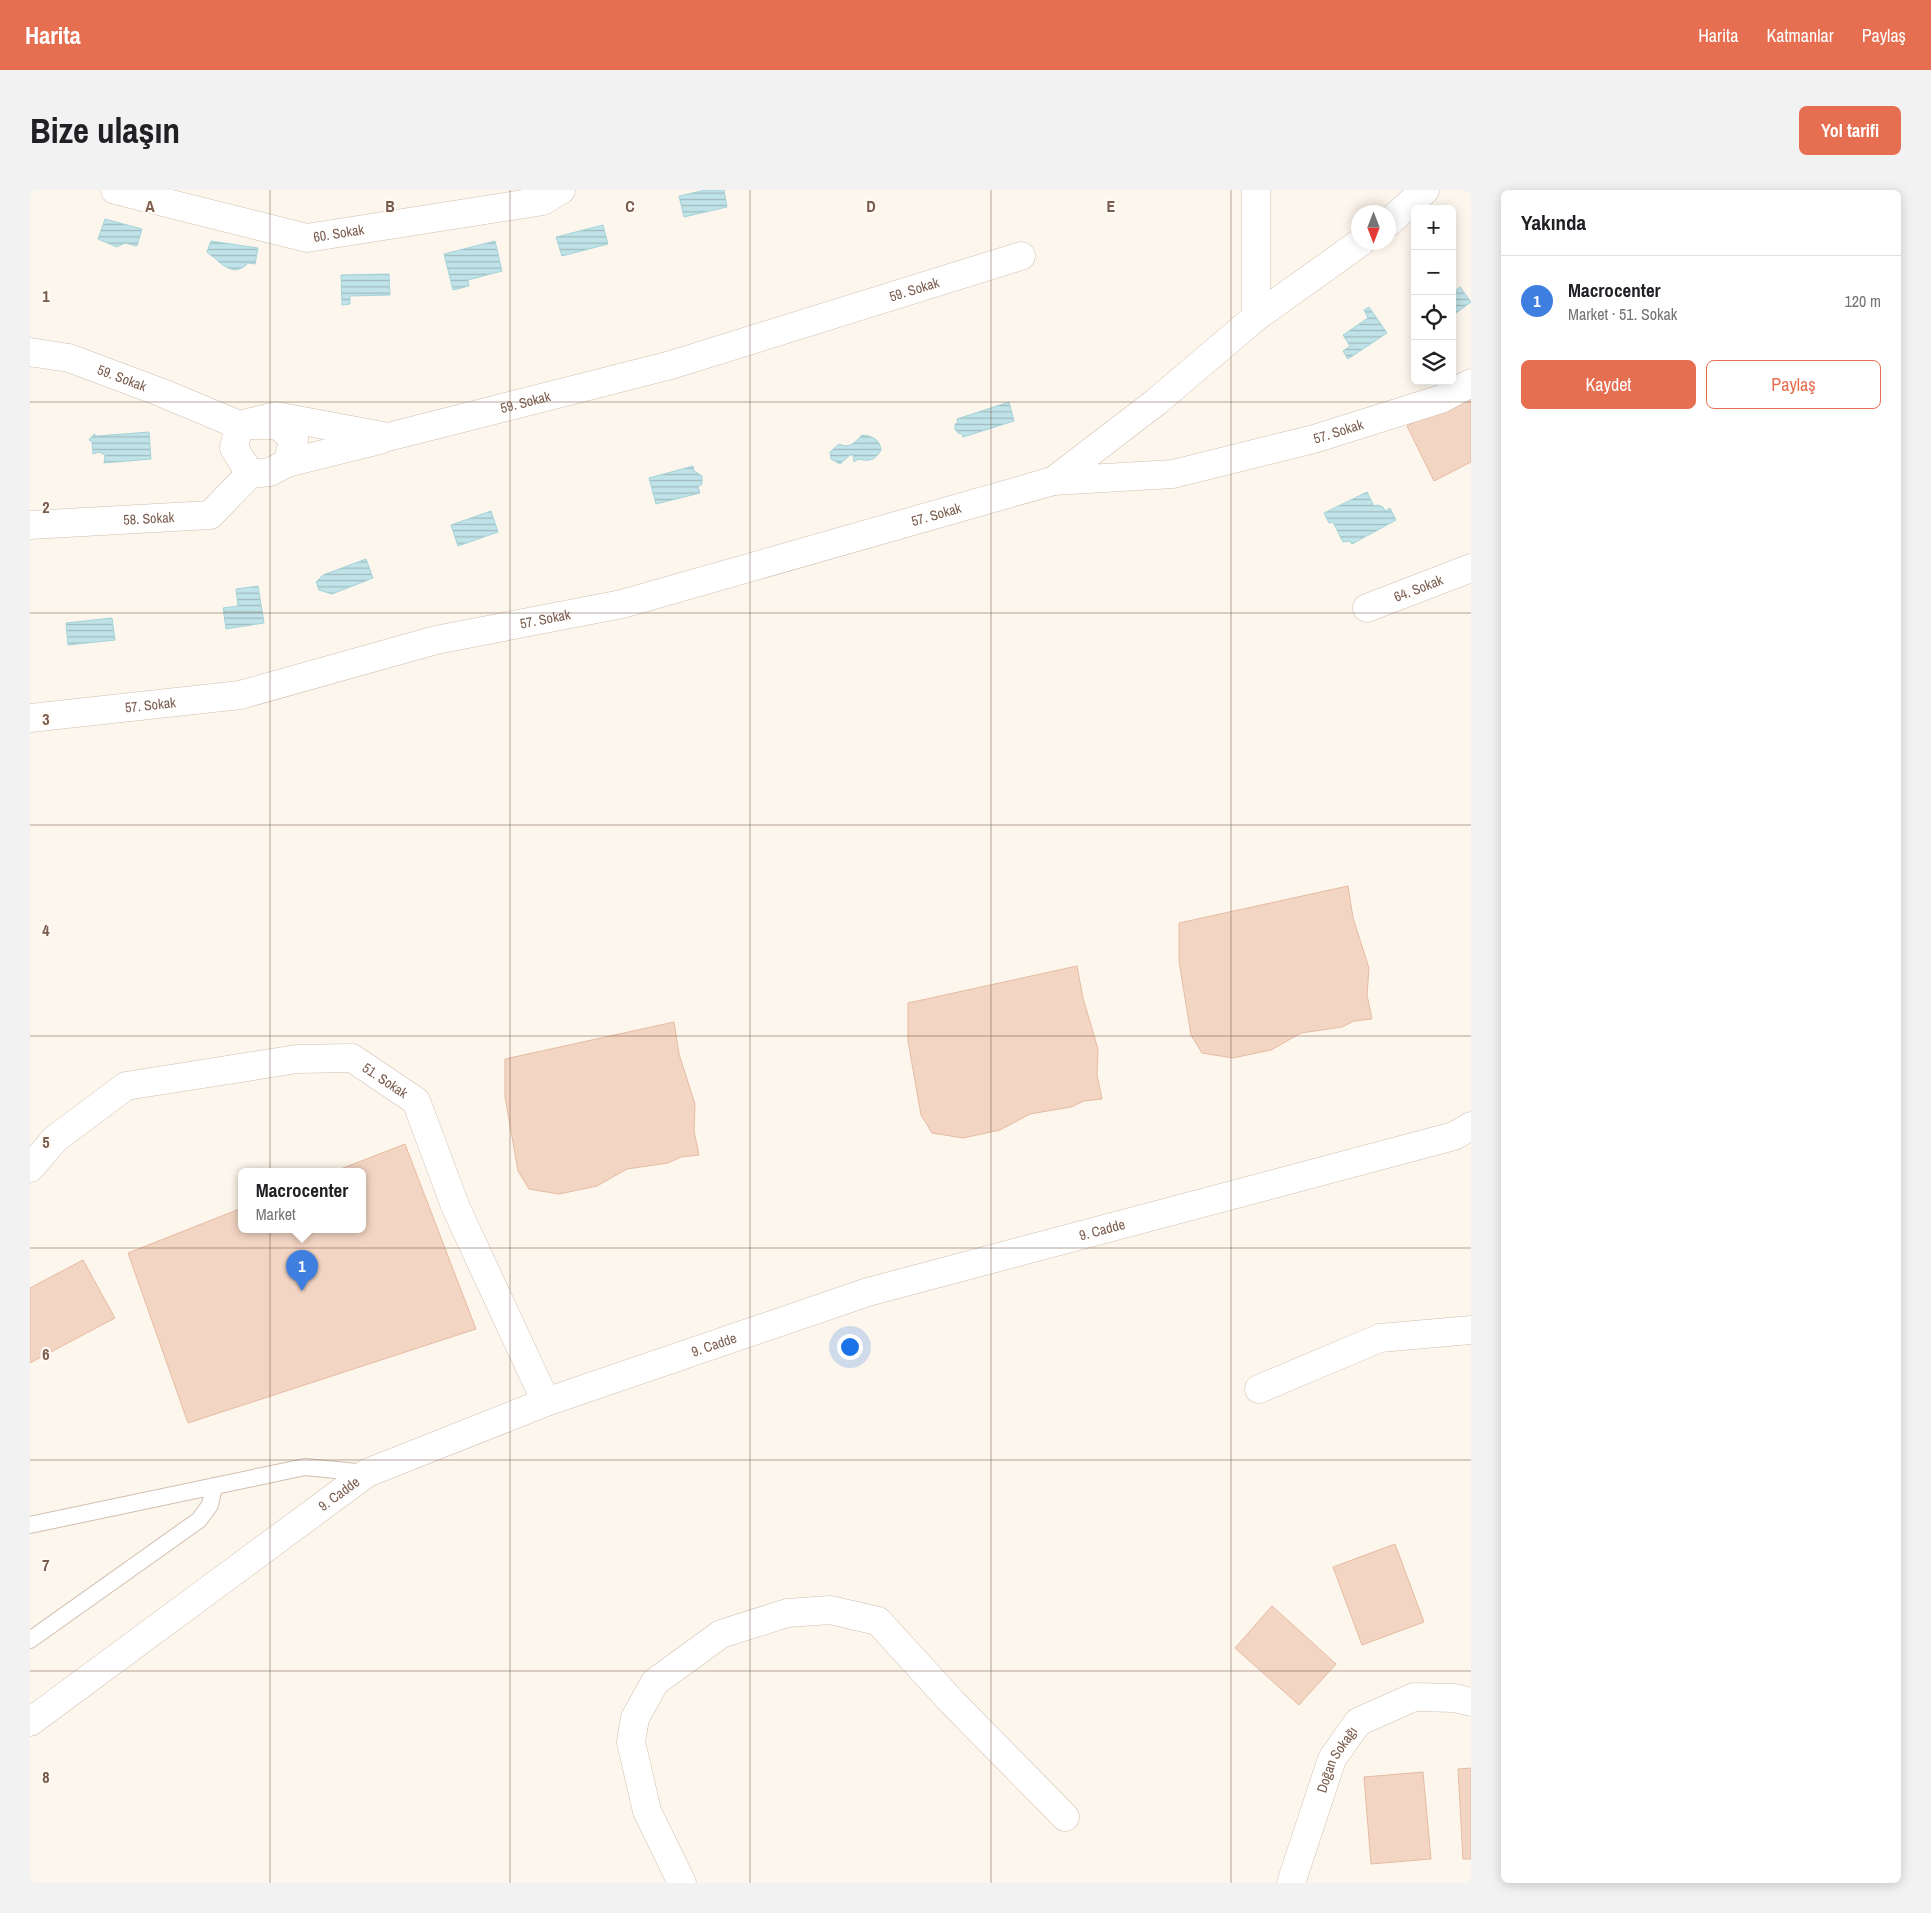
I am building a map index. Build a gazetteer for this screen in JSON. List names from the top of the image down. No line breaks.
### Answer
{"streets":{"street":["60. Sokak","59. Sokak","57. Sokak","58. Sokak","64. Sokak","51. Sokak","9. Cadde","Doğan Sokağı"]},"crossings":[["59. Sokak","58. Sokak"],["51. Sokak","9. Cadde"]],"north":"bottom","page":{"header":"Harita","nav":["Harita","Katmanlar","Paylaş"],"buttons":["Yol tarifi",["Kaydet","Paylaş"]],"title":"Bize ulaşın","heading":"Yakında","map_buttons":["+","−"],"list":[{"mark":"1","name":"Macrocenter","note":"Market · 51. Sokak","value":"120 m"}],"popup":["Macrocenter","Market"],"pins":"1"},"grid":{"columns":["A","B","C","D","E"],"rows":["1","2","3","4","5","6","7","8"]}}
